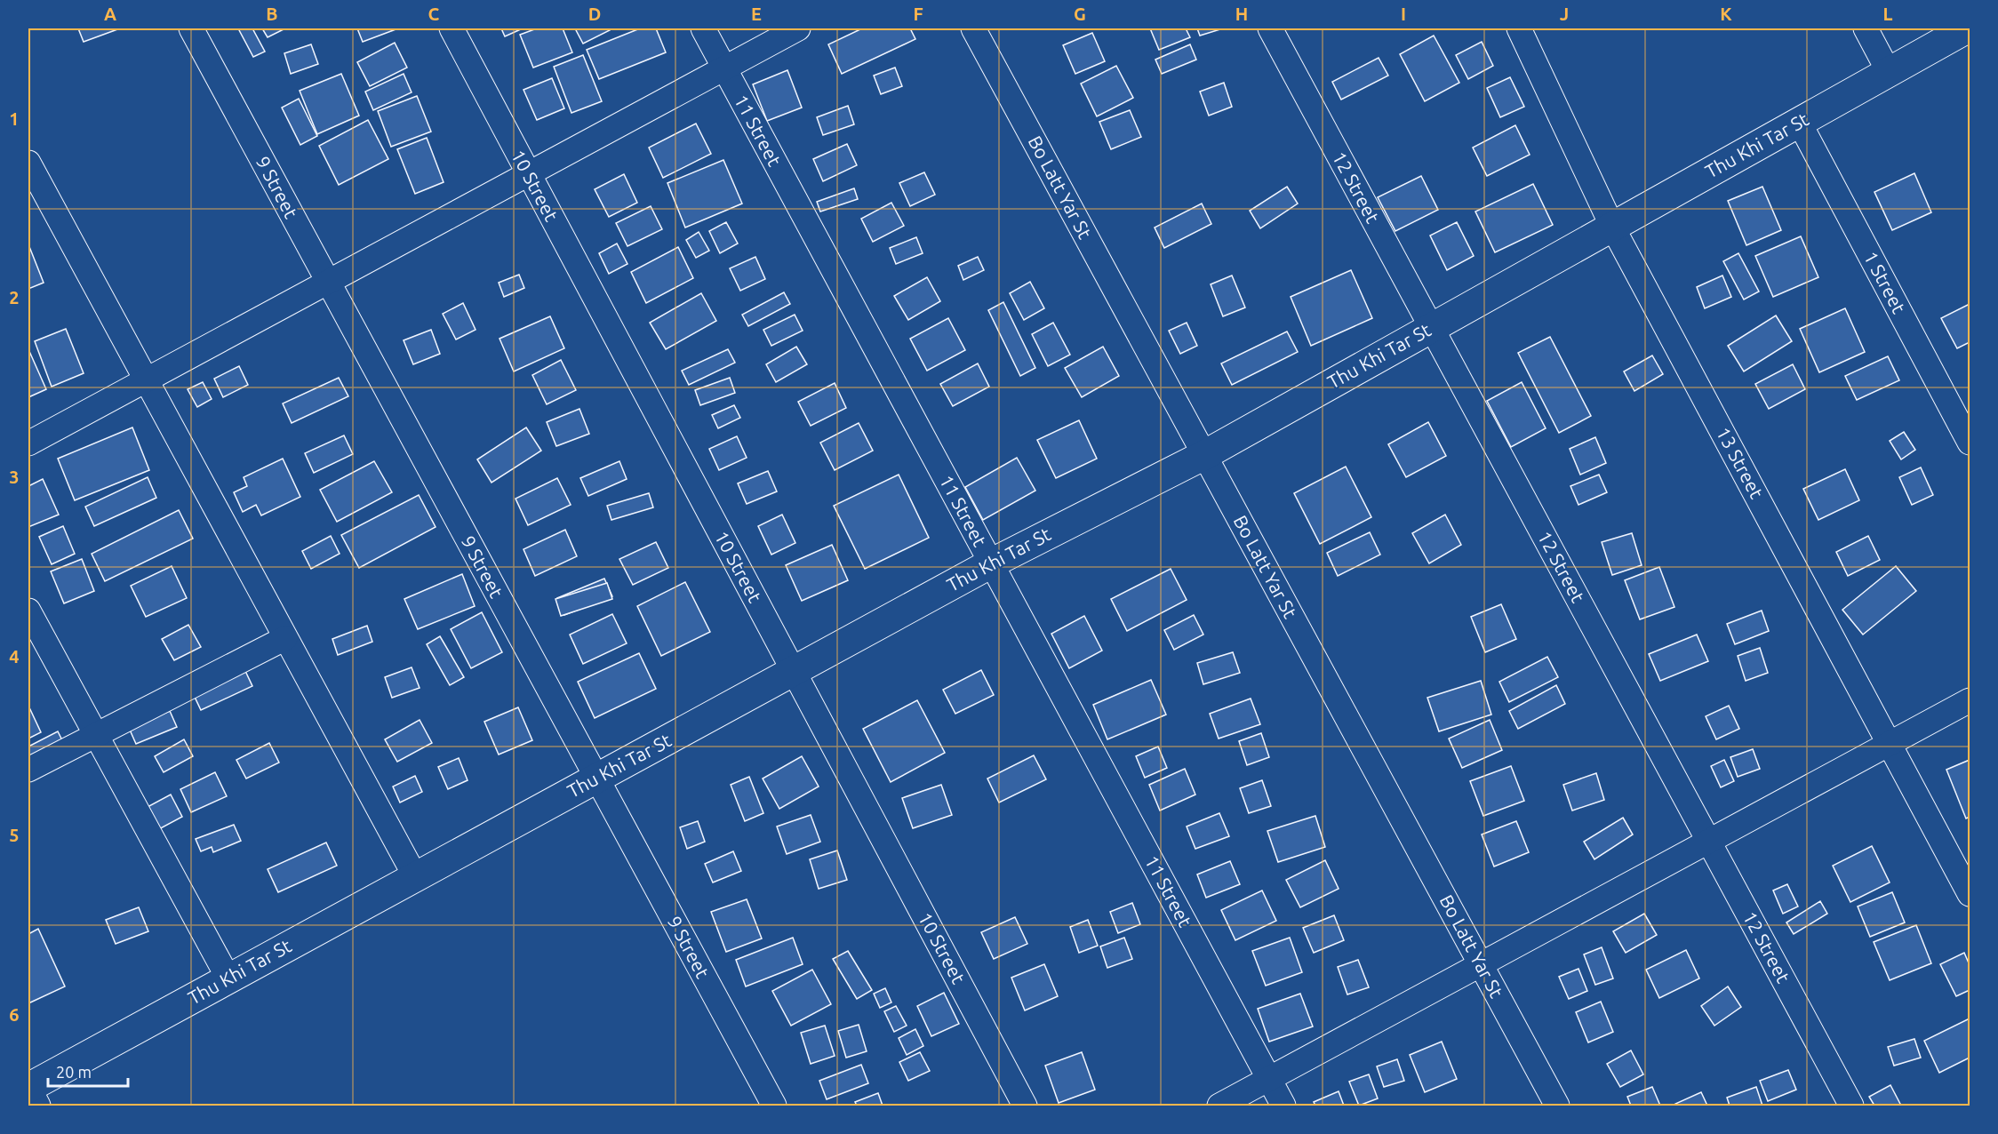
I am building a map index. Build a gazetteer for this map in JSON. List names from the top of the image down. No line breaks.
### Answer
{"streets":{"street":["11 Street","Thu Khi Tar St","10 Street","9 Street","Bo Latt Yar St","12 Street","1 Street","13 Street"]},"crossings":[["11 Street","Thu Khi Tar St"],["Thu Khi Tar St","10 Street"],["Thu Khi Tar St","9 Street"],["Thu Khi Tar St","Bo Latt Yar St"],["Thu Khi Tar St","12 Street"],["Thu Khi Tar St","1 Street"],["Thu Khi Tar St","13 Street"]],"scale_bar":"20 m","grid":{"columns":["A","B","C","D","E","F","G","H","I","J","K","L"],"rows":["1","2","3","4","5","6"]}}
